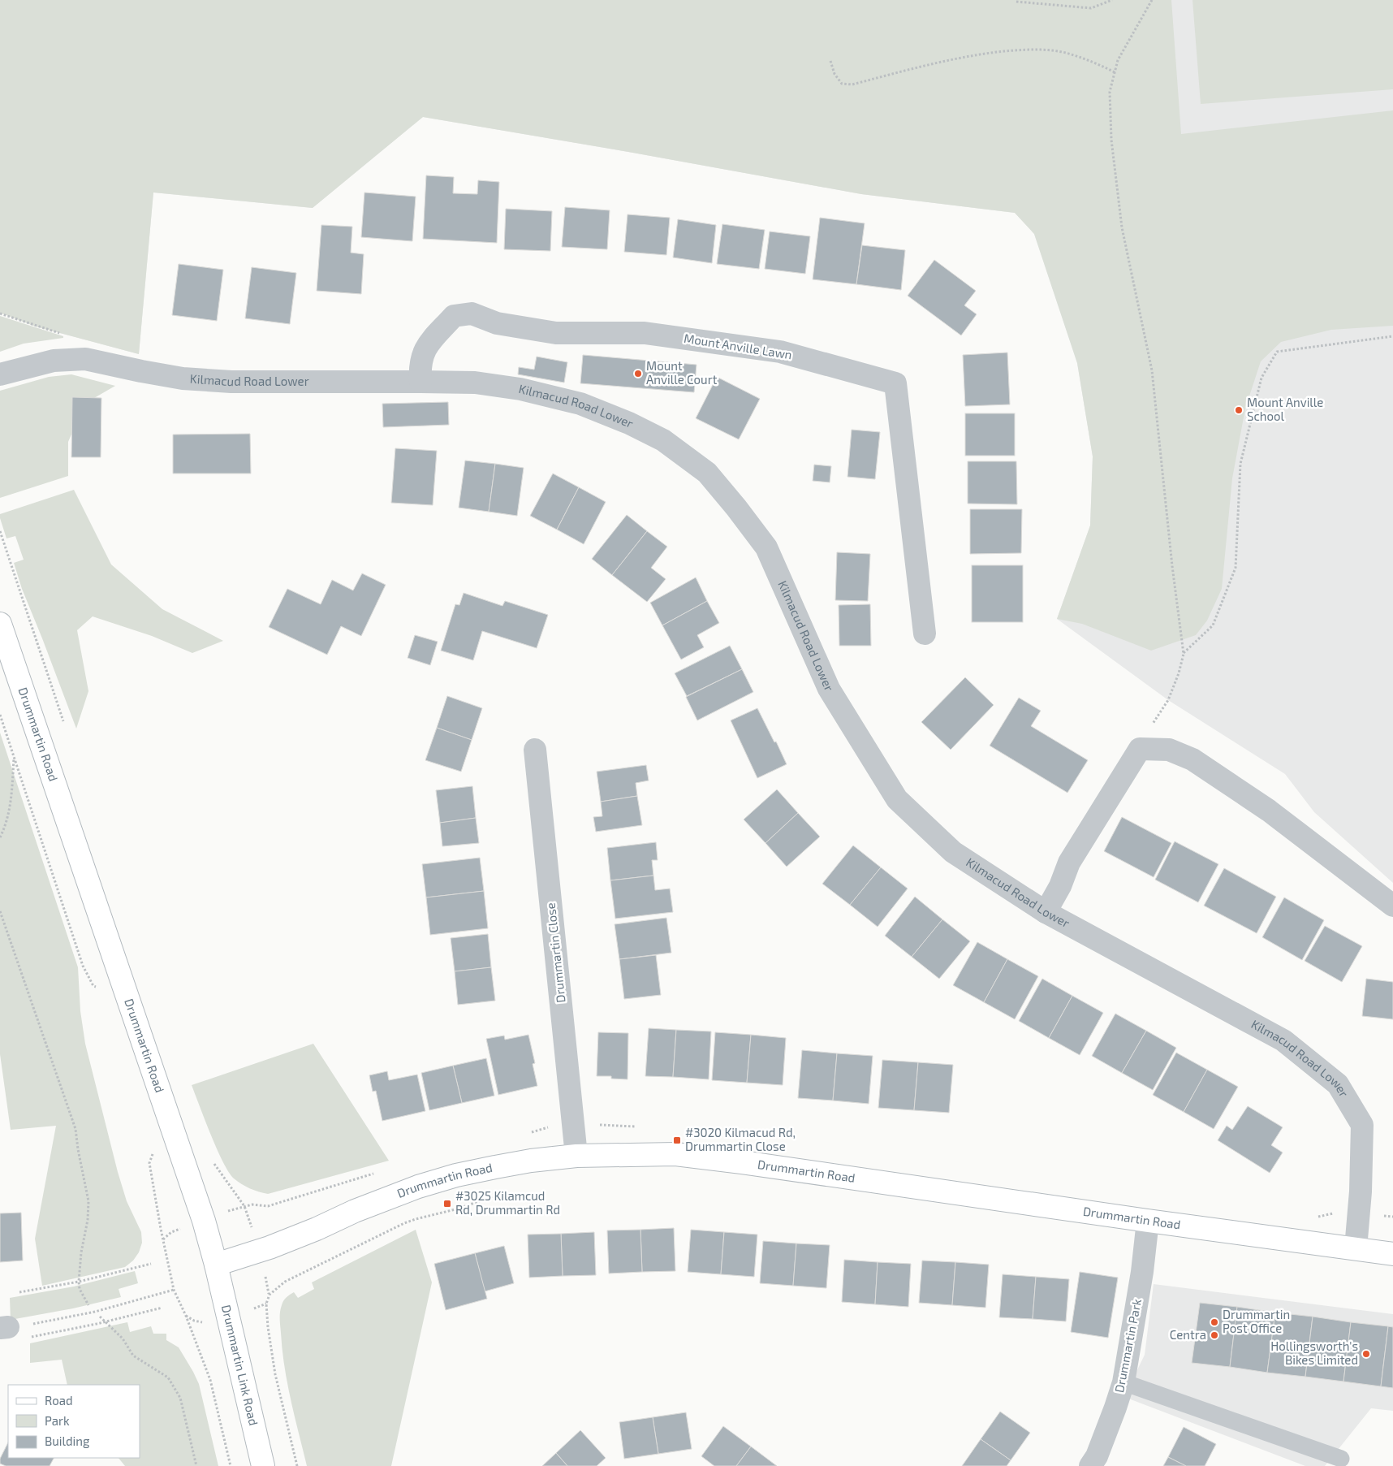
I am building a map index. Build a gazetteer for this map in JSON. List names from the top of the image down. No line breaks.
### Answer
{"streets":{"main road":["Drummartin Road","Drummartin Link Road"],"street":["Mount Anville Lawn","Kilmacud Road Lower","Drummartin Close","Drummartin Park"]},"crossings":[["Mount Anville Lawn","Kilmacud Road Lower"],["Kilmacud Road Lower","Drummartin Road"],["Drummartin Road","Drummartin Close"],["Drummartin Road","Drummartin Park"],["Drummartin Road","Drummartin Link Road"]],"places":{"other":["Mount Anville Court","Mount Anville School","Drummartin Post Office","Centra","Hollingsworth's Bikes Limited"],"transit":["#3020 Kilmacud Rd, Drummartin Close","#3025 Kilamcud Rd, Drummartin Rd"]},"legend":["Road","Park","Building"]}
